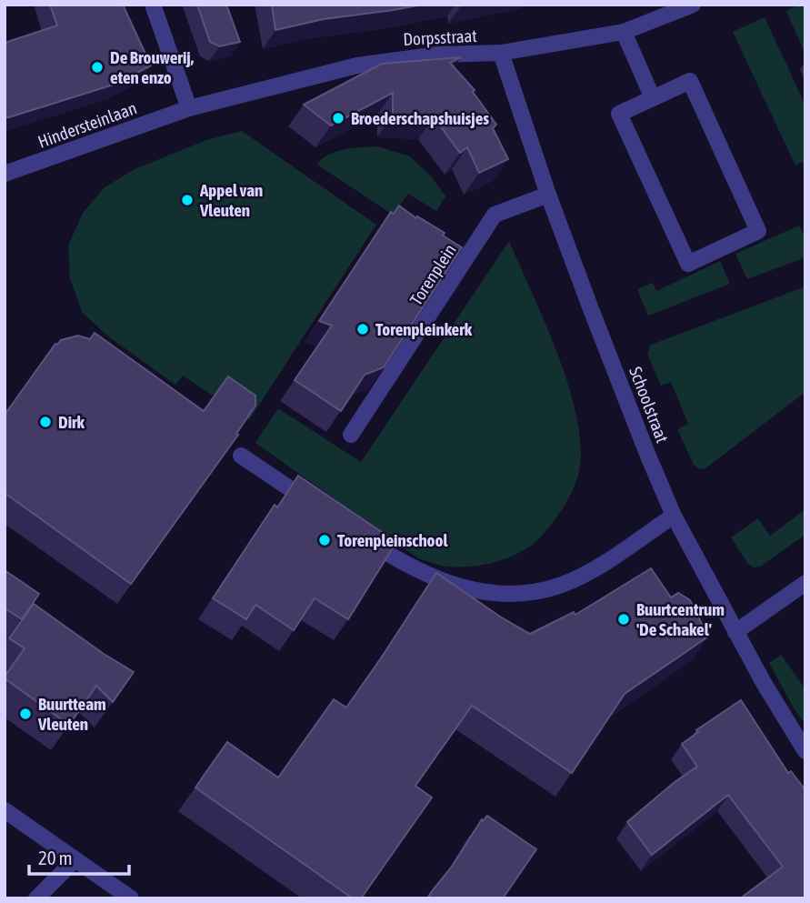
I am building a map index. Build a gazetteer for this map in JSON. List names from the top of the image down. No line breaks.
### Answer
{"streets":{"street":["Dorpsstraat","Hindersteinlaan","Torenplein","Schoolstraat"]},"crossings":[["Dorpsstraat","Hindersteinlaan"],["Dorpsstraat","Schoolstraat"],["Torenplein","Schoolstraat"]],"places":["De Brouwerij, eten enzo","Broederschapshuisjes","Appel van Vleuten","Torenpleinkerk","Dirk","Torenpleinschool","Buurtcentrum 'De Schakel'","Buurtteam Vleuten"],"scale_bar":"20 m"}
